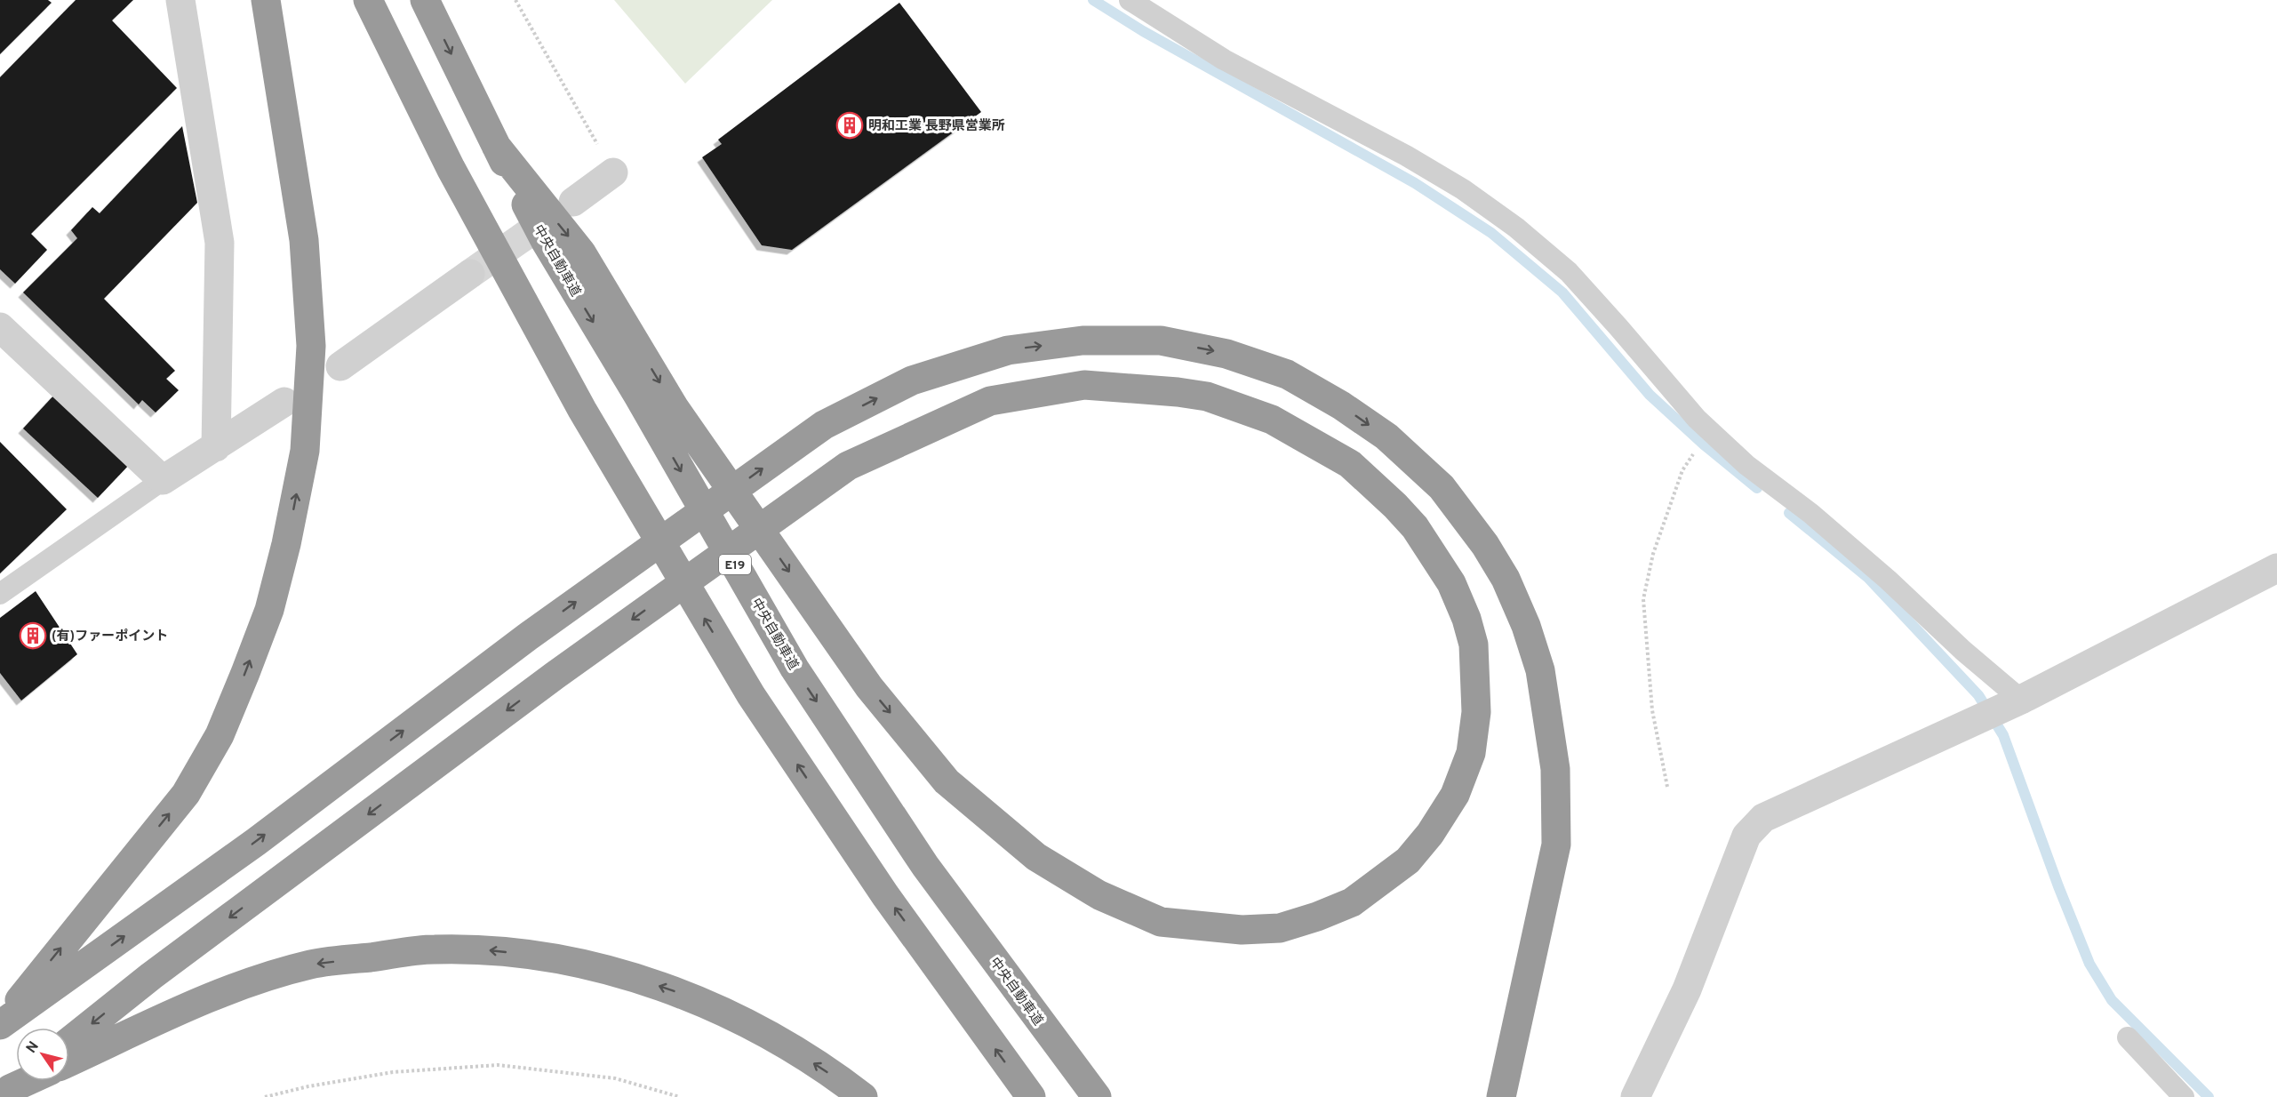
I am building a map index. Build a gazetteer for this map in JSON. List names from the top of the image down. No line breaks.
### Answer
{"streets":{"highway":["中央自動車道","E19"]},"places":{"building":["明和工業 長野県営業所","(有)ファーポイント"]},"north":"top left"}
